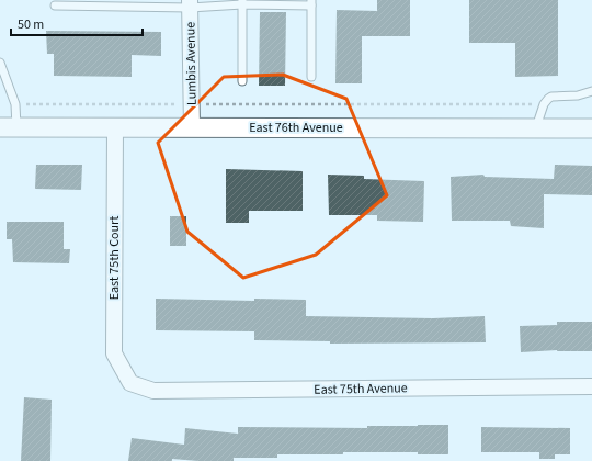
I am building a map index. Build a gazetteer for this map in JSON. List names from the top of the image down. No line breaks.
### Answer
{"streets":{"street":["Lumbis Avenue","East 76th Avenue","East 75th Court","East 75th Avenue"]},"crossings":[["Lumbis Avenue","East 76th Avenue"],["East 76th Avenue","East 75th Court"],["East 75th Court","East 75th Avenue"]],"scale_bar":"50 m"}
